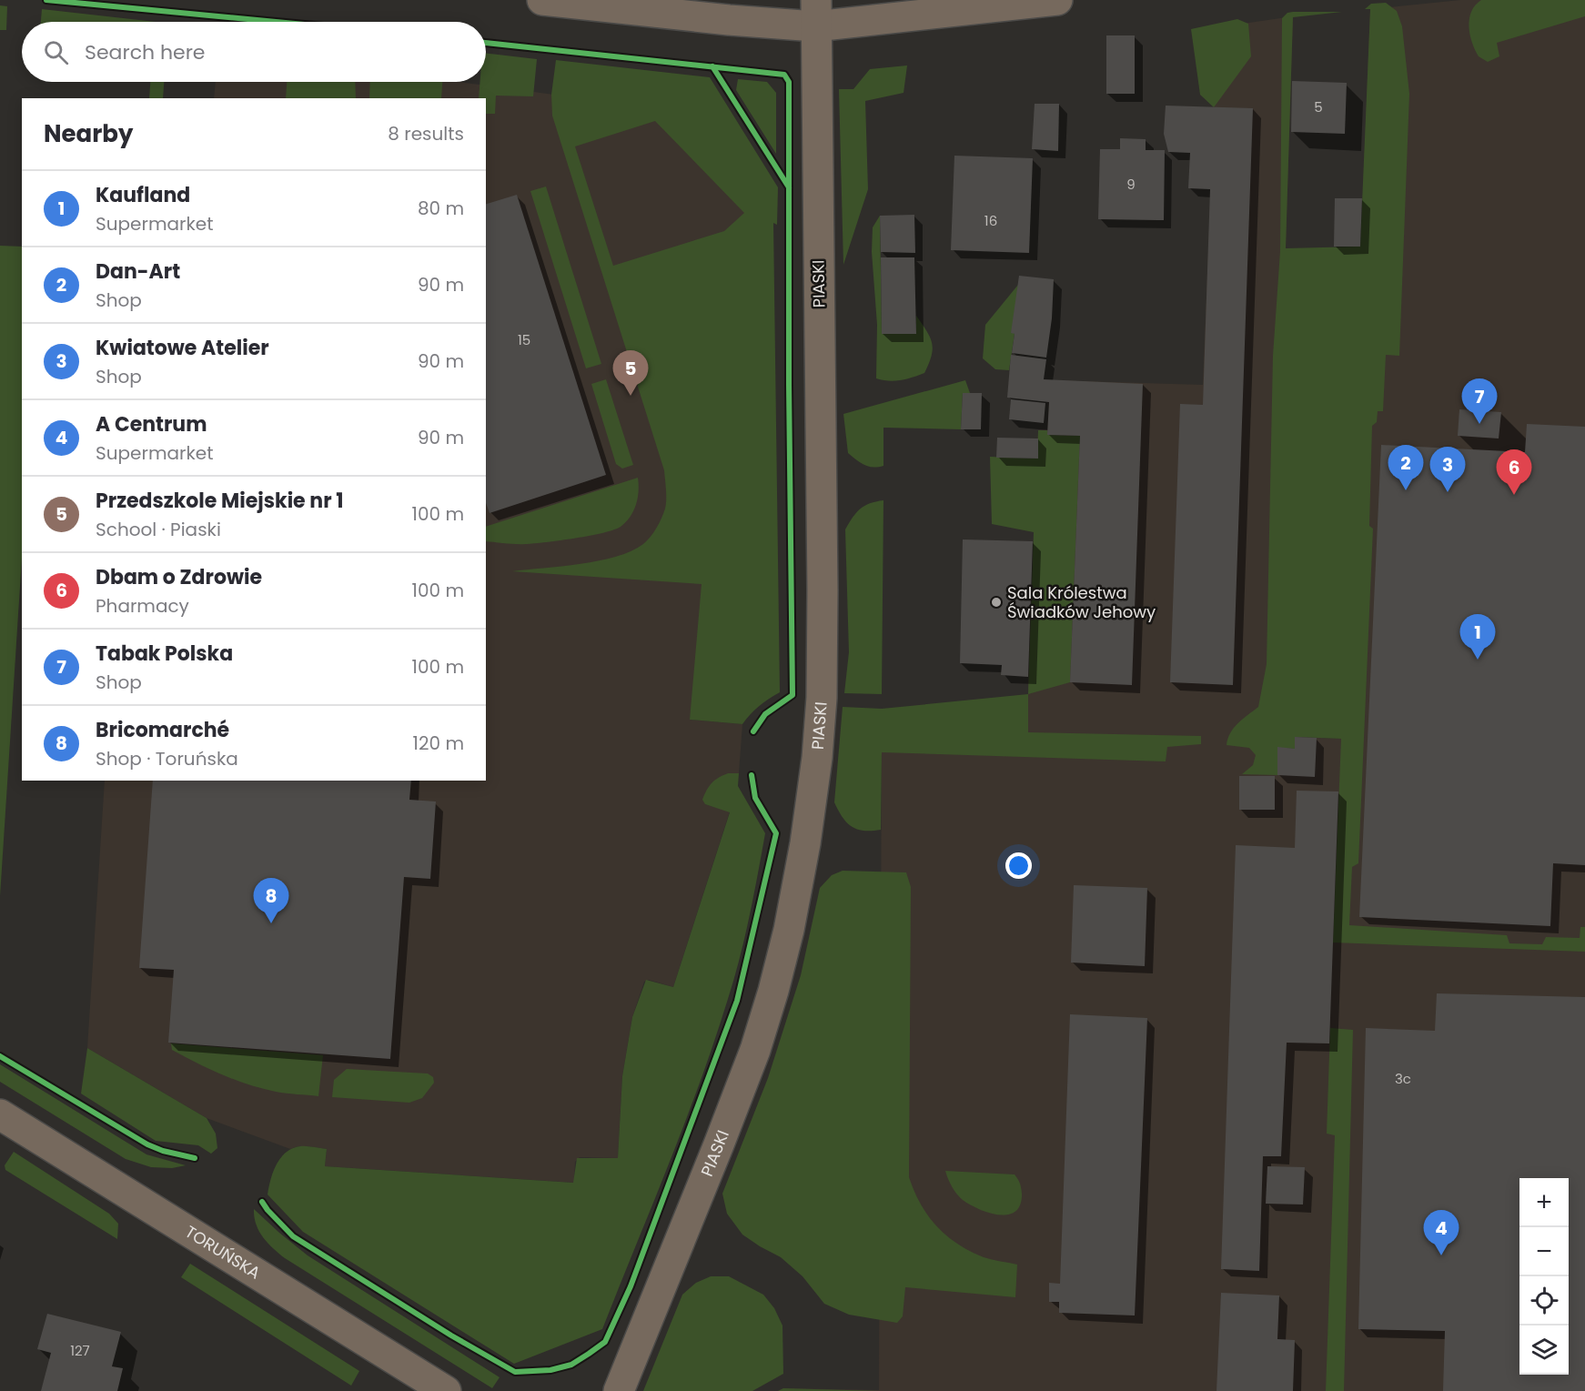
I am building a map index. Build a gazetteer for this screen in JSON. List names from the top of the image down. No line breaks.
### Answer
{"streets":{"street":["PIASKI","TORUŃSKA"]},"places":["Sala Królestwa Świadków Jehowy"],"house_numbers":["5","9","16","15","3c","127"],"page":{"search":"Search here","heading":["Nearby","8 results"],"list":[{"mark":"1","name":"Kaufland","note":"Supermarket","value":"80 m"},{"mark":"2","name":"Dan-Art","note":"Shop","value":"90 m"},{"mark":"3","name":"Kwiatowe Atelier","note":"Shop","value":"90 m"},{"mark":"4","name":"A Centrum","note":"Supermarket","value":"90 m"},{"mark":"5","name":"Przedszkole Miejskie nr 1","note":"School · Piaski","value":"100 m"},{"mark":"6","name":"Dbam o Zdrowie","note":"Pharmacy","value":"100 m"},{"mark":"7","name":"Tabak Polska","note":"Shop","value":"100 m"},{"mark":"8","name":"Bricomarché","note":"Shop · Toruńska","value":"120 m"}],"pins":["5","7","2","3","6","1","8","4"],"map_buttons":["+","−"]}}
